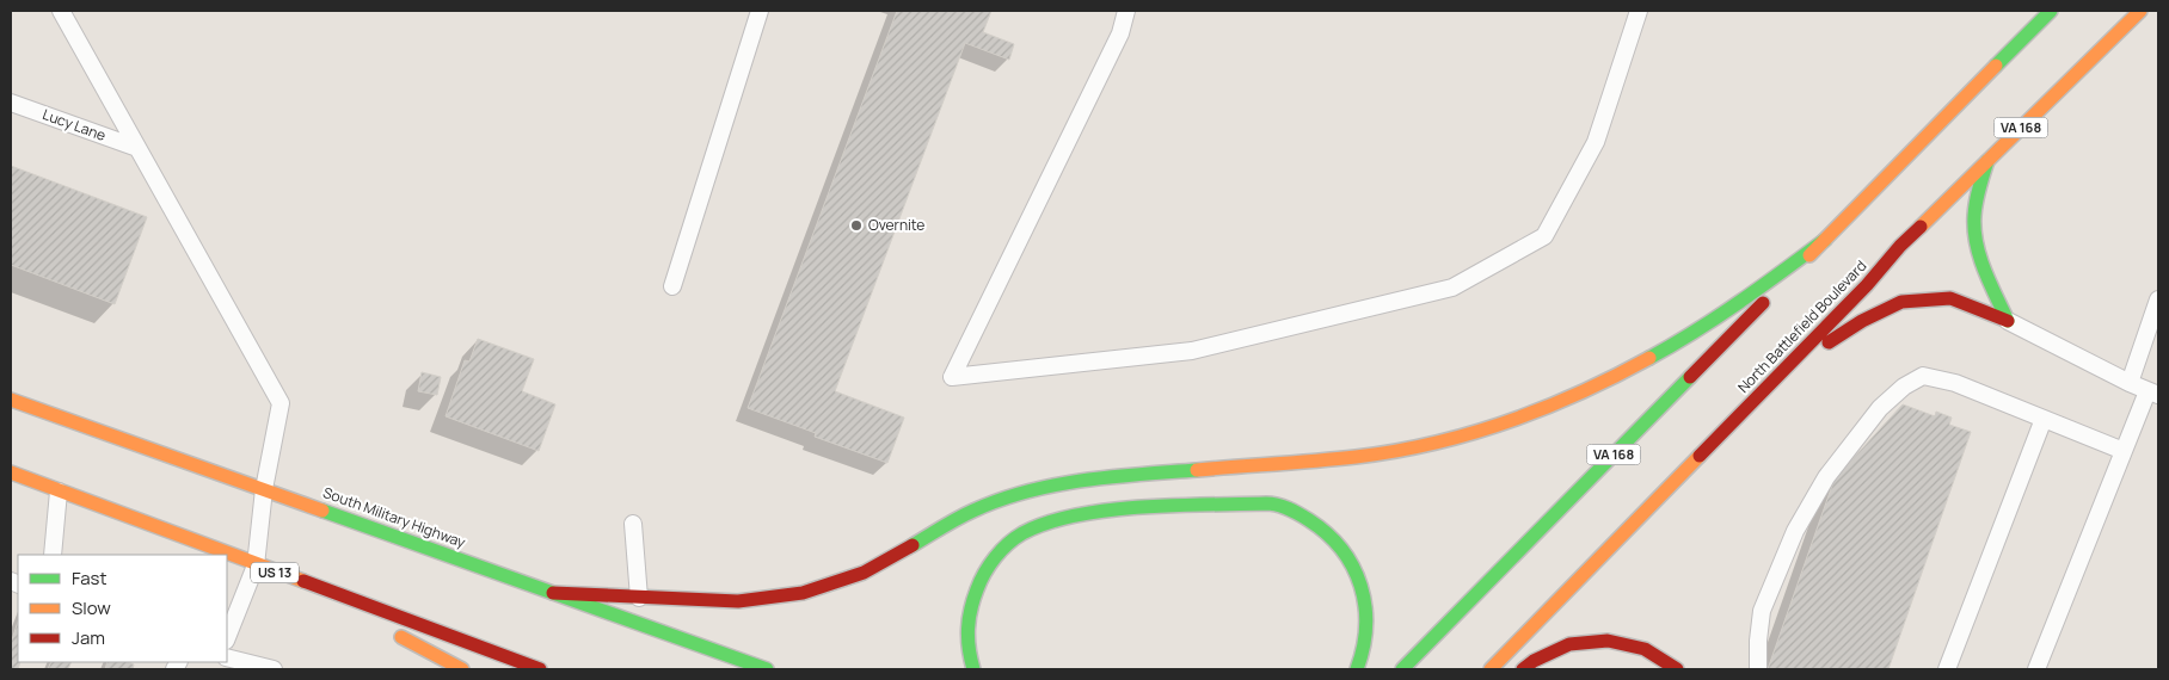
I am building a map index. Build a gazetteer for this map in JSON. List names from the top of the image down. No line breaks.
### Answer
{"streets":{"main road":["VA 168","North Battlefield Boulevard","South Military Highway","US 13"],"lane":["Lucy Lane"]},"places":["Overnite"],"legend":["Fast","Slow","Jam"]}
